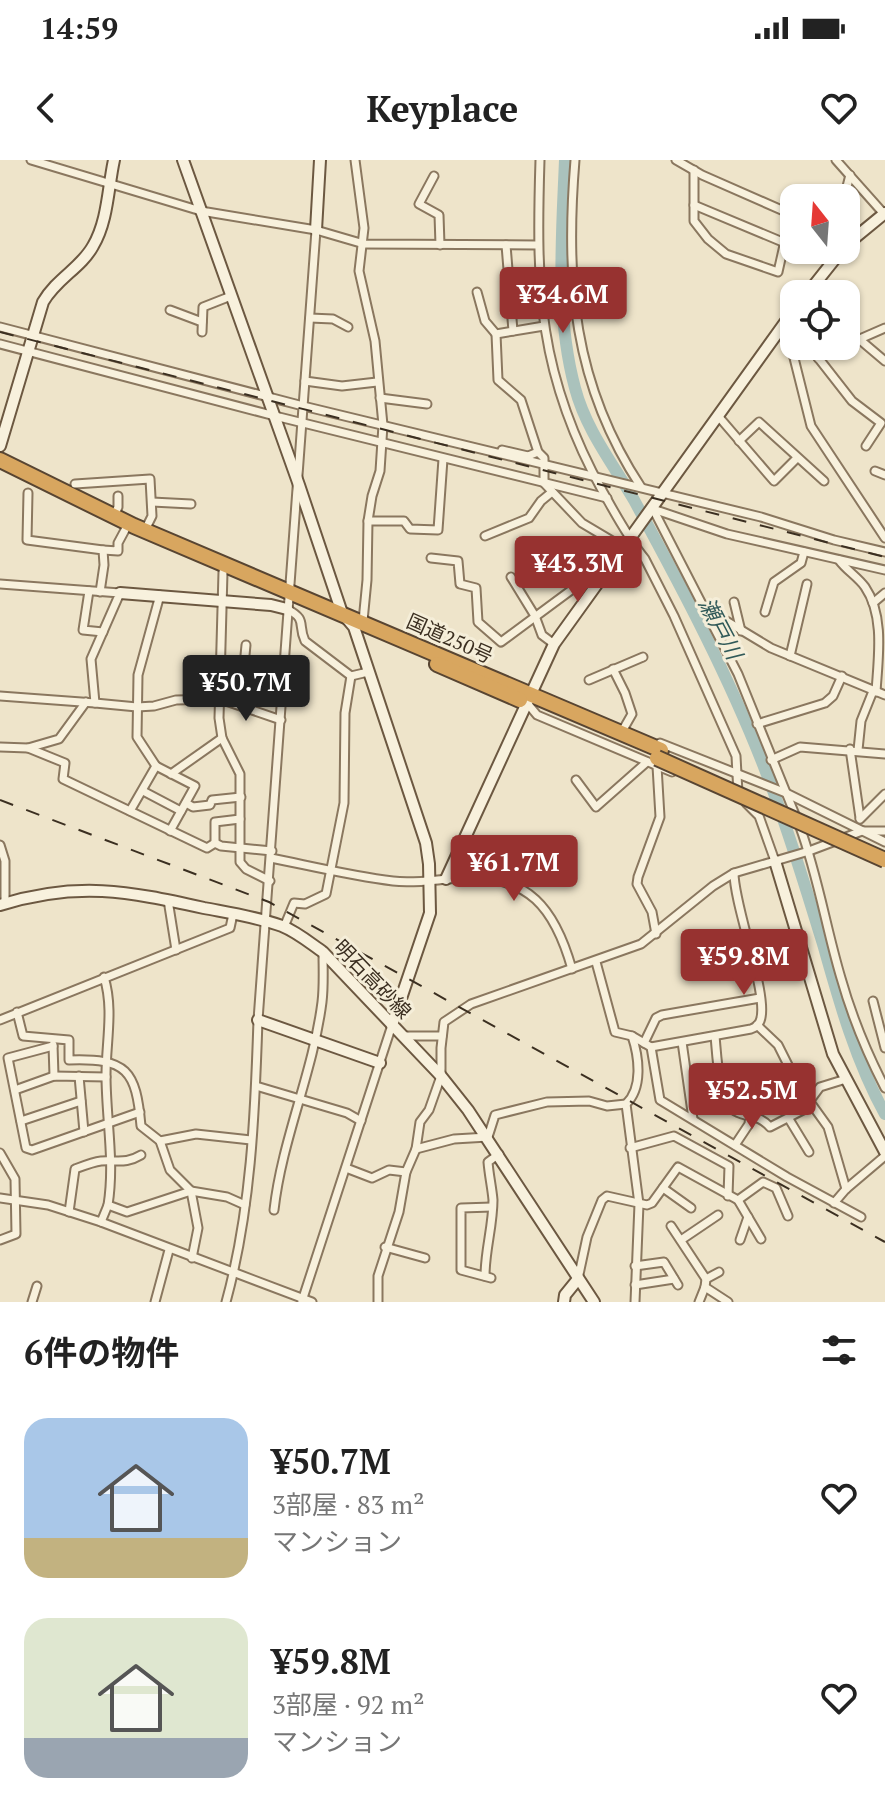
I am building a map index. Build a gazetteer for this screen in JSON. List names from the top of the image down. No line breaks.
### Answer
{"streets":{"highway":["国道250号"],"street":["明石高砂線"]},"water":["瀬戸川"],"north":"top","page":{"status":"14:59","header":"Keyplace","price":["¥34.6M","¥43.3M","¥50.7M","¥61.7M","¥59.8M","¥52.5M"],"heading":"6件の物件","list":[{"name":"¥50.7M","note":"3部屋 · 83 m² · マンション"},{"name":"¥59.8M","note":"3部屋 · 92 m² · マンション"}]}}
